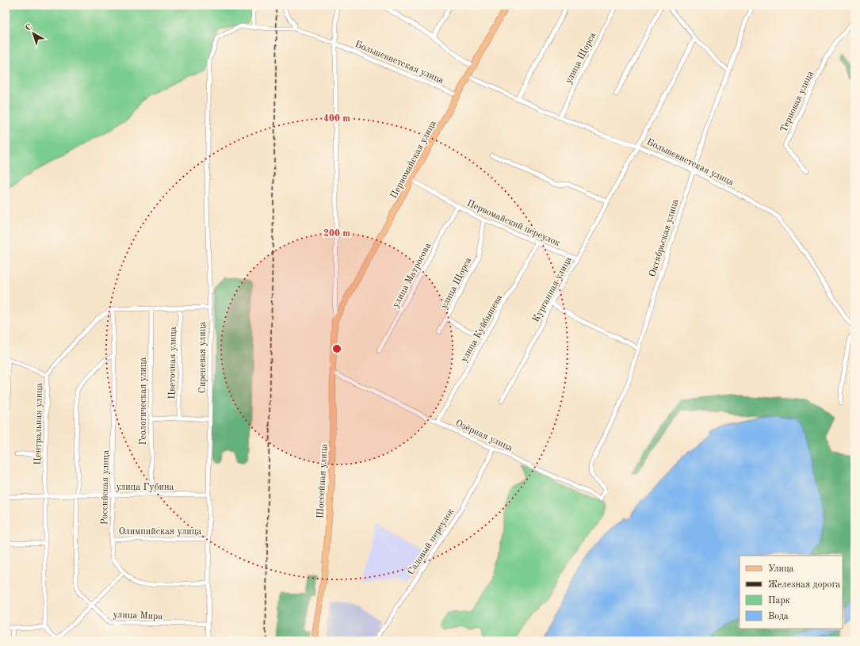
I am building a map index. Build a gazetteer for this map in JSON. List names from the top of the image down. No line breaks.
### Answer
{"streets":{"main road":["Первомайская улица","Шоссейная улица"],"street":["улица Щорса","Большевистская улица","Терновая улица","Первомайский переулок","Октябрьская улица","улица Матросова","Курганная улица","улица Куйбышева","Сиреневая улица","Цветочная улица","Геологическая улица","Центральная улица","Озёрная улица","улица Губина","Российская улица","Олимпийская улица","Садовый переулок","улица Мира"]},"crossings":[["улица Щорса","Большевистская улица"],["улица Щорса","Первомайский переулок"],["Большевистская улица","Первомайская улица"],["Большевистская улица","Октябрьская улица"],["Большевистская улица","Курганная улица"],["Большевистская улица","Сиреневая улица"],["Первомайская улица","Первомайский переулок"],["Первомайская улица","Шоссейная улица"],["Первомайский переулок","улица Матросова"],["Первомайский переулок","Курганная улица"],["Первомайский переулок","улица Куйбышева"],["Октябрьская улица","Озёрная улица"],["улица Куйбышева","Озёрная улица"],["Сиреневая улица","улица Губина"],["Сиреневая улица","Российская улица"],["Сиреневая улица","Олимпийская улица"],["Сиреневая улица","улица Мира"],["Геологическая улица","улица Губина"],["Центральная улица","улица Губина"],["Центральная улица","Российская улица"],["Озёрная улица","Шоссейная улица"],["Озёрная улица","Садовый переулок"],["улица Губина","Российская улица"],["улица Губина","улица Мира"],["Российская улица","Олимпийская улица"],["Российская улица","улица Мира"]],"legend":["Улица","Железная дорога","Парк","Вода"],"north":"top left","rings":["400 m","200 m"]}
